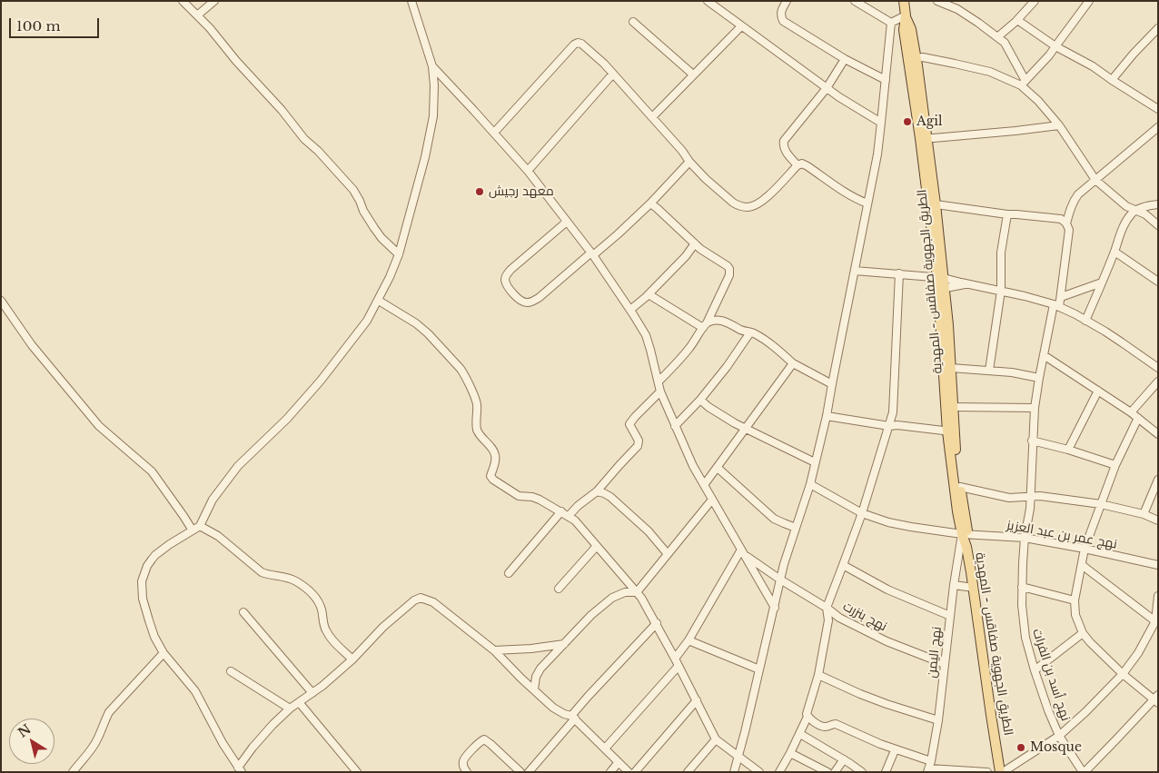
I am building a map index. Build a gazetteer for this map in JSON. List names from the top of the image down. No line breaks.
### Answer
{"streets":{"main road":["الطريق الجهوية صفاقس - المهدية"],"street":["نهج عمر بن عبد العزيز","نهج بنزرت","نهج اليمن","نهج أسد بن الفرات"]},"crossings":[["الطريق الجهوية صفاقس - المهدية","نهج عمر بن عبد العزيز"],["الطريق الجهوية صفاقس - المهدية","نهج اليمن"],["نهج عمر بن عبد العزيز","نهج اليمن"],["نهج عمر بن عبد العزيز","نهج أسد بن الفرات"],["نهج بنزرت","نهج اليمن"]],"places":["Agil","معهد رجيش","Mosque"],"scale_bar":"100 m","north":"top left"}
